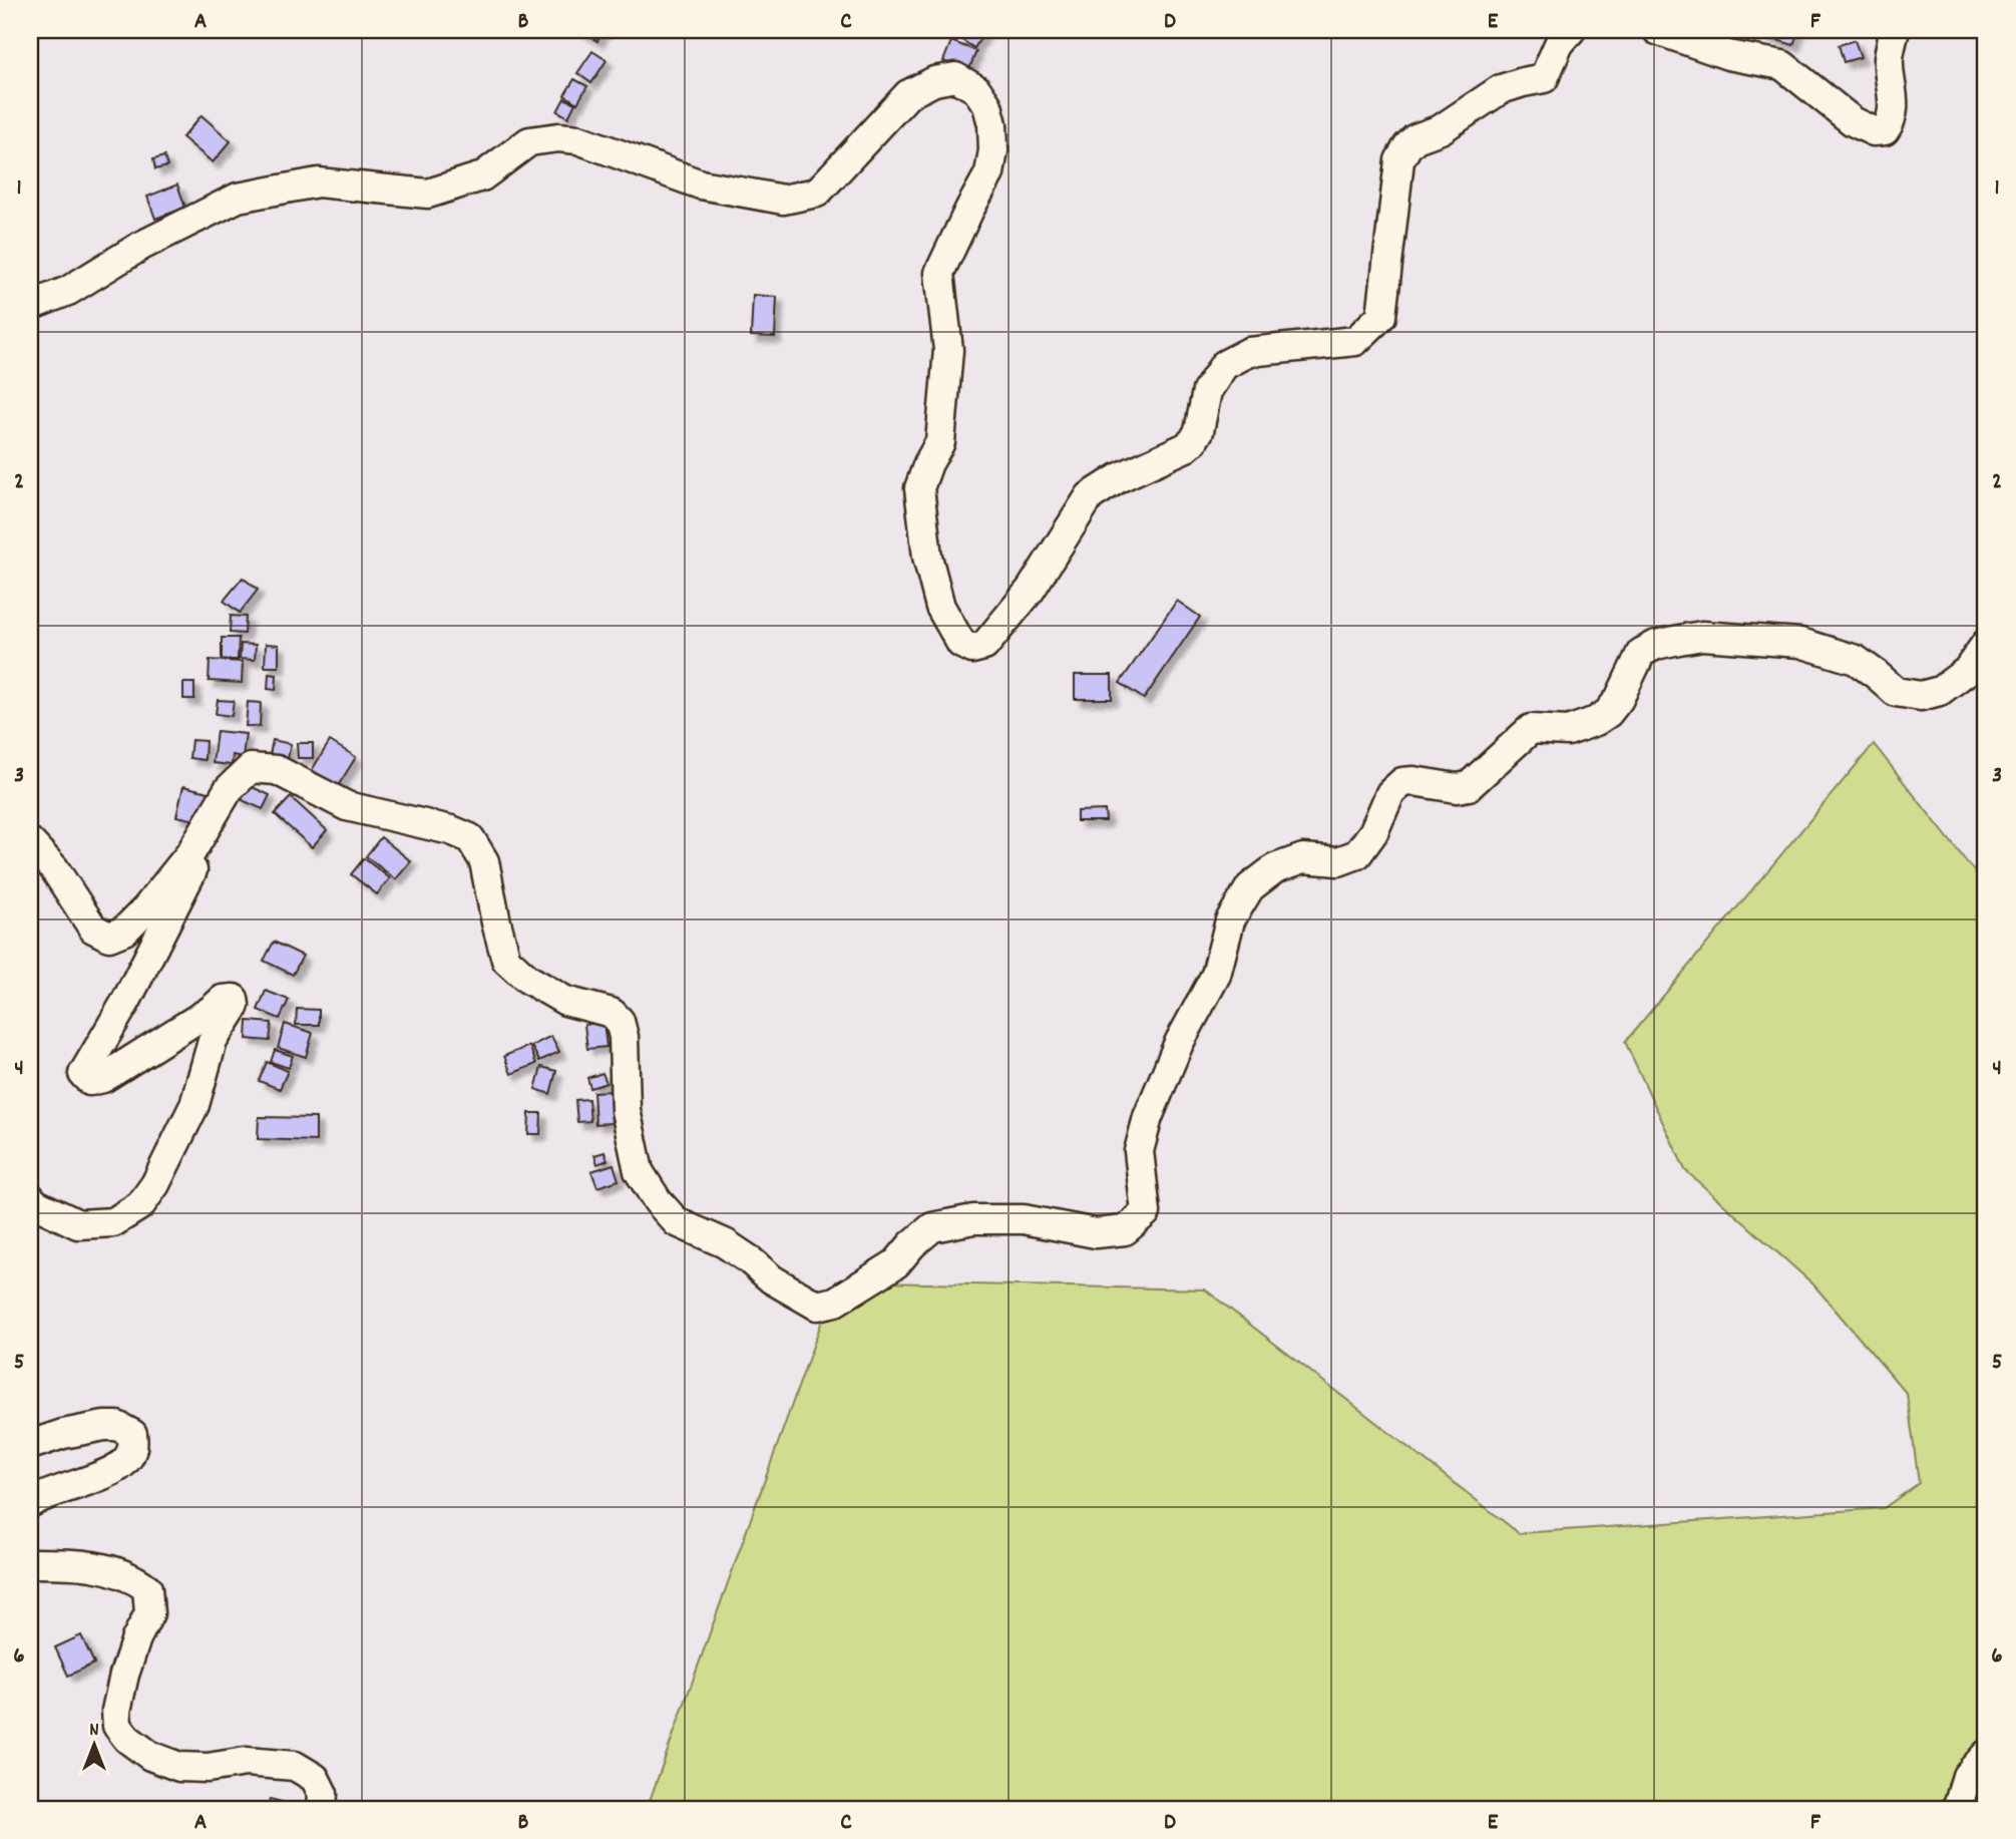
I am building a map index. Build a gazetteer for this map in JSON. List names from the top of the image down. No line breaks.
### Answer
{"north":"top","grid":{"columns":["A","B","C","D","E","F"],"rows":["1","2","3","4","5","6"]}}
